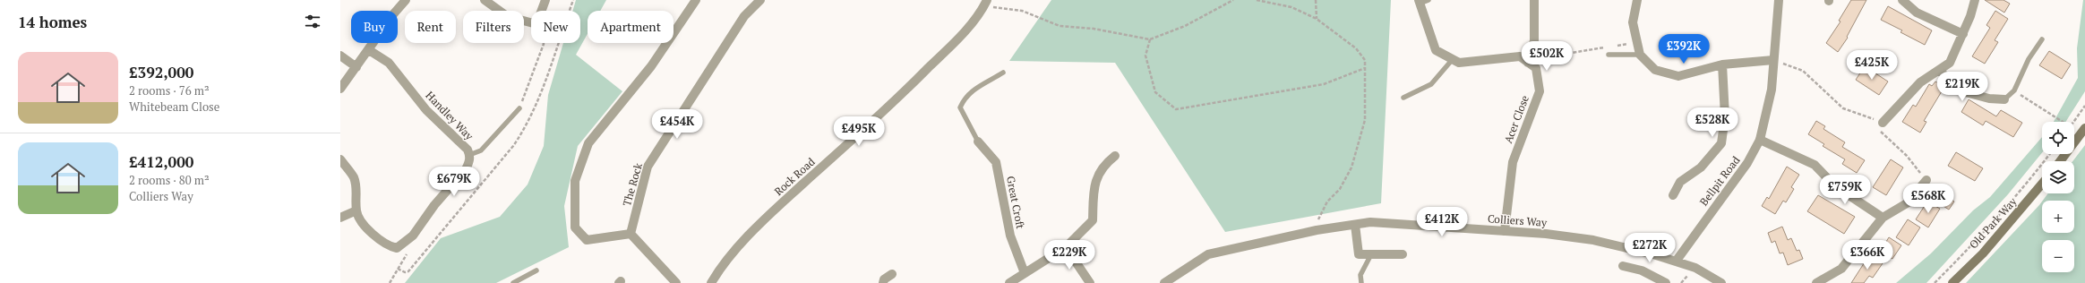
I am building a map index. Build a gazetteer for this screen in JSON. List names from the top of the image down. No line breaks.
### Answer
{"streets":{"main road":["Old Park Way"],"street":["Handley Way","Acer Close","Rock Road","Bellpit Road","The Rock","Great Croft","Colliers Way"]},"crossings":[["Acer Close","Colliers Way"],["Bellpit Road","Colliers Way"]],"page":{"heading":"14 homes","chip":["Buy","Rent","Filters","New","Apartment"],"price":["£392K","£502K","£425K","£219K","£528K","£454K","£495K","£679K","£759K","£568K","£412K","£272K","£229K","£366K"],"list":[{"name":"£392,000","note":"2 rooms · 76 m² · Whitebeam Close"},{"name":"£412,000","note":"2 rooms · 80 m² · Colliers Way"}],"map_buttons":["+","−"]}}
